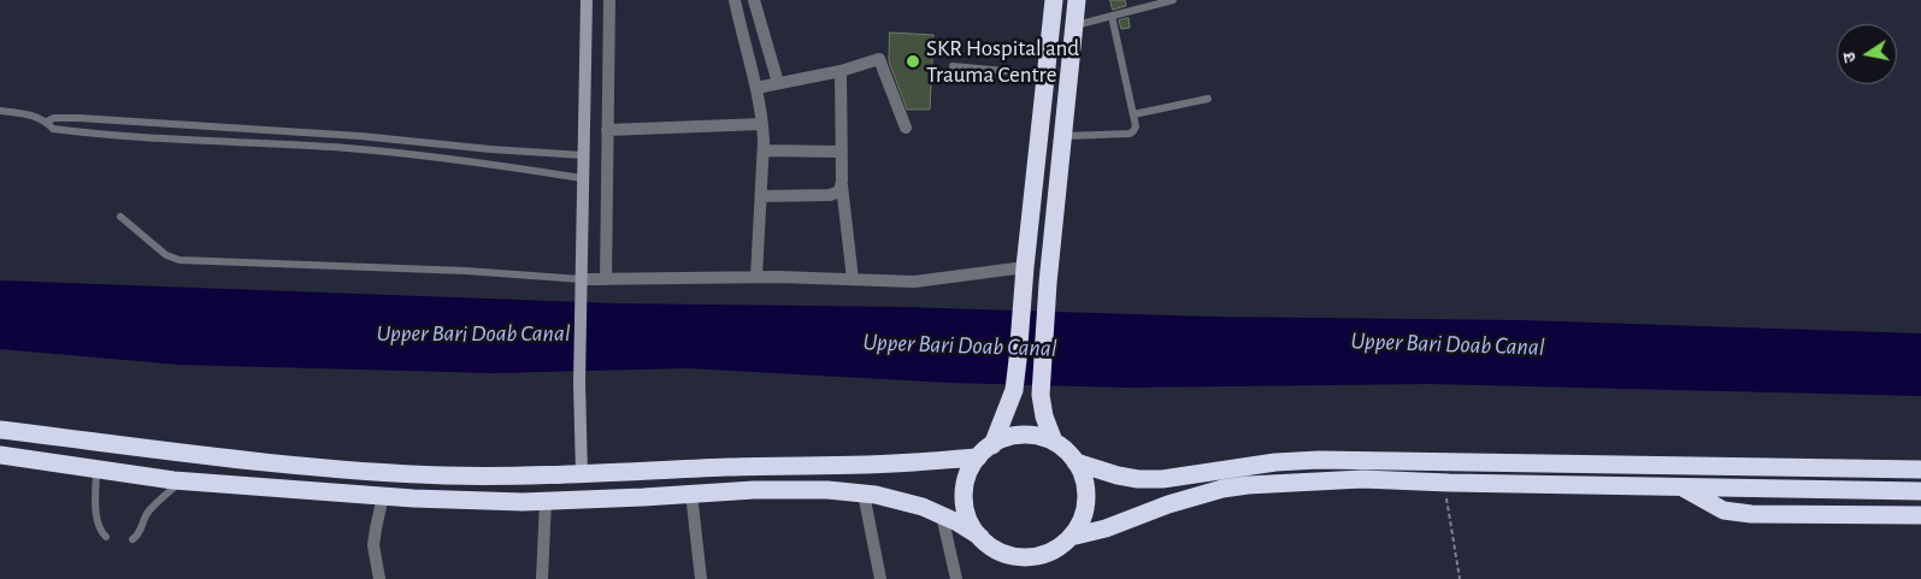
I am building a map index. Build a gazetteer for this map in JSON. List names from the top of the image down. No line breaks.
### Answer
{"water":["Upper Bari Doab Canal"],"places":["SKR Hospital and Trauma Centre"],"north":"left"}
